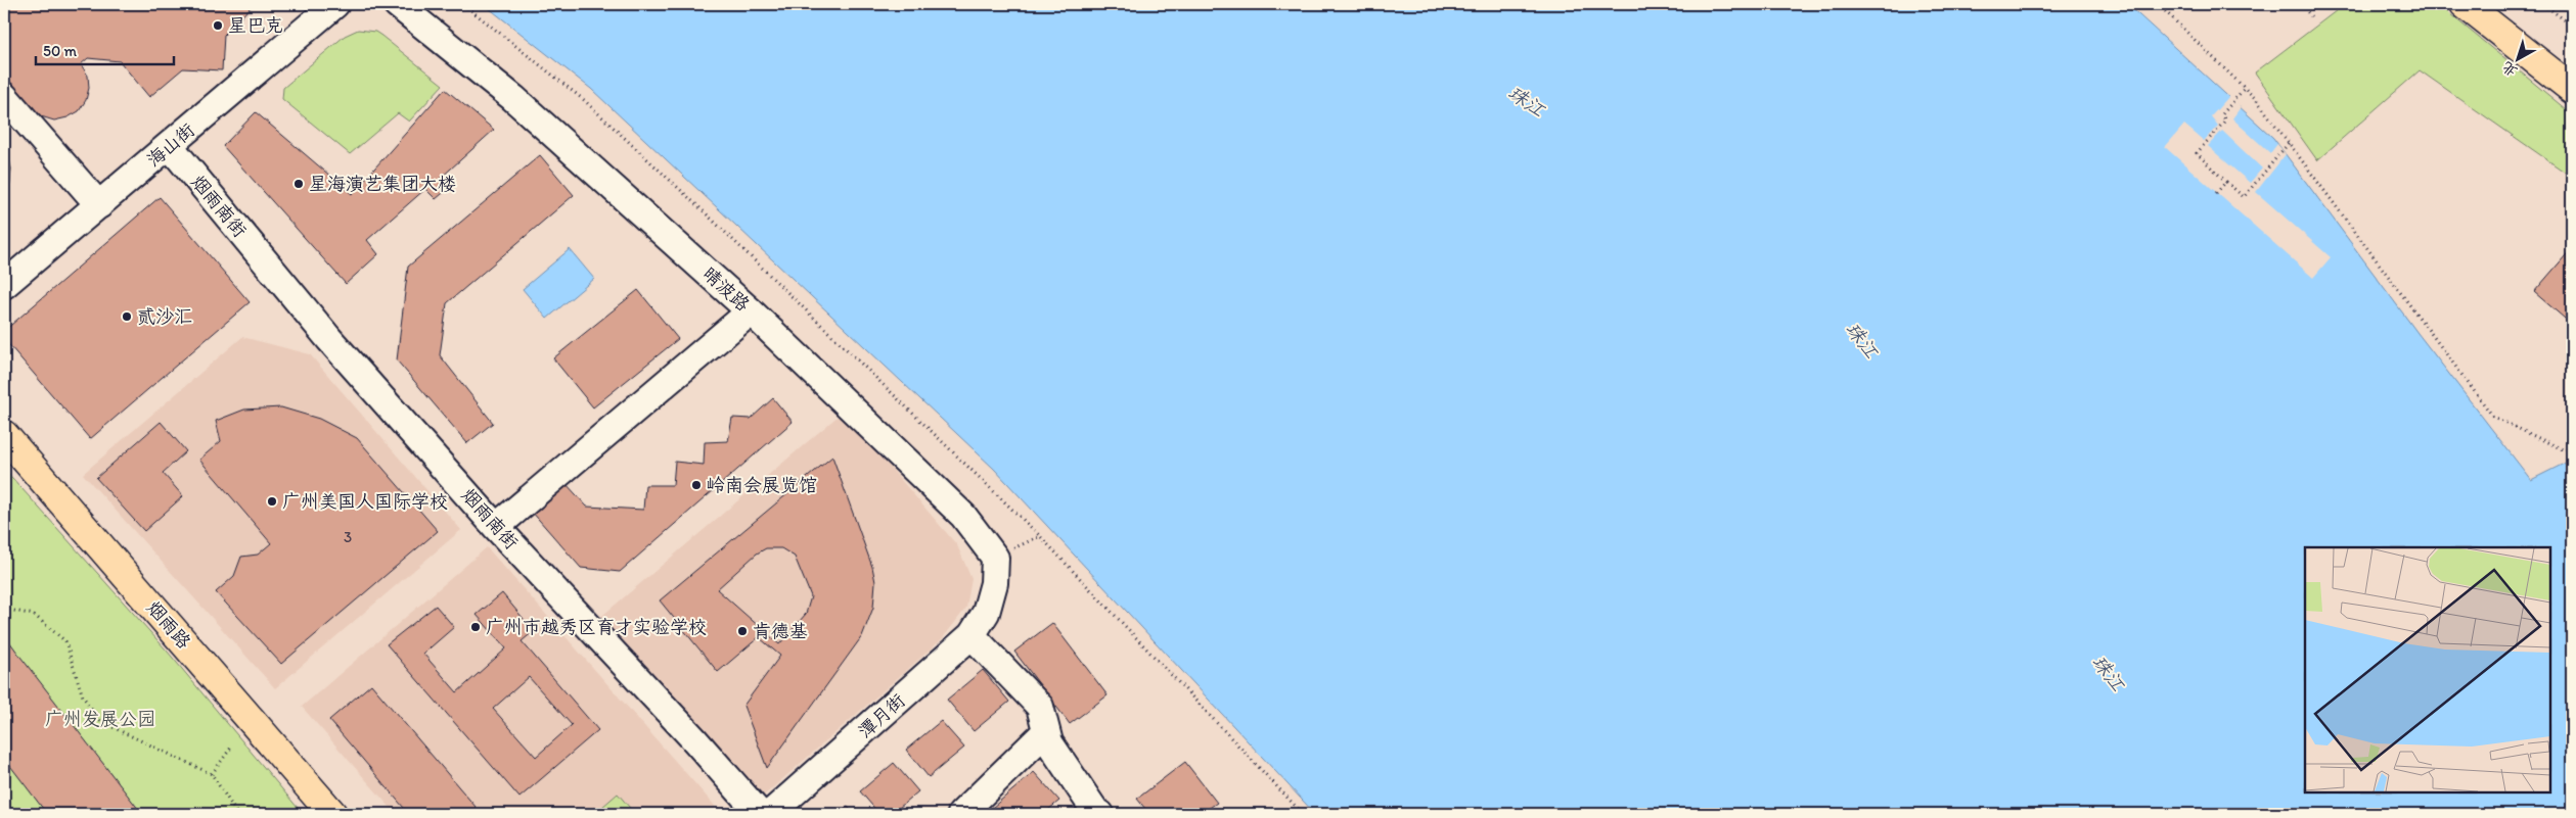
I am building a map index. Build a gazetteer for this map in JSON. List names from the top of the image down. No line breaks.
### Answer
{"streets":{"main road":["烟雨路"],"street":["海山街","烟雨南街","晴波路","潭月街"]},"crossings":[["海山街","烟雨南街"],["晴波路","潭月街"]],"water":["珠江"],"parks":["广州发展公园"],"places":["星巴克","星海演艺集团大楼","贰沙汇","岭南会展览馆","广州美国人国际学校","广州市越秀区育才实验学校","肯德基"],"house_numbers":["3"],"scale_bar":"50 m","north":"bottom left"}
